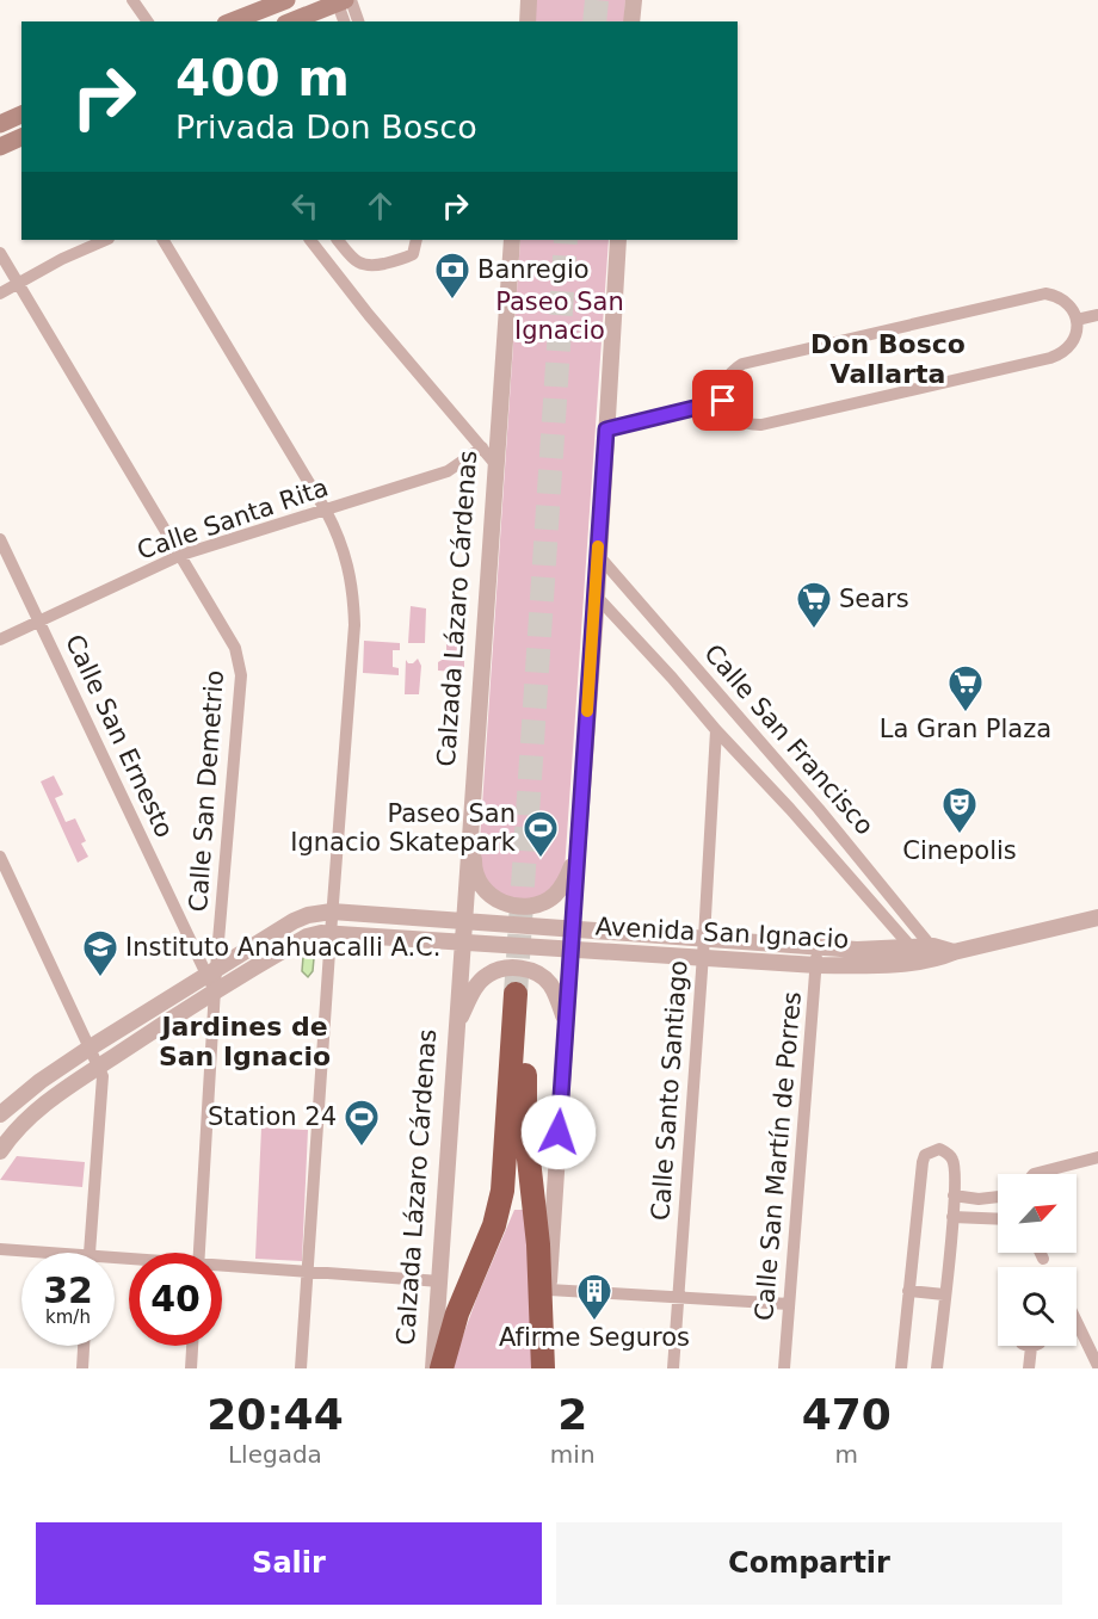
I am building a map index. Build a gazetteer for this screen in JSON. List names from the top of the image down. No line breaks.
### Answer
{"streets":{"highway":["Calzada Lázaro Cárdenas"],"street":["Calle Santa Rita","Calle San Ernesto","Calle San Francisco","Calle San Demetrio","Avenida San Ignacio","Calle Santo Santiago","Calle San Martín de Porres"]},"crossings":[["Calle Santa Rita","Calle San Ernesto"],["Calle Santa Rita","Calle San Demetrio"],["Calzada Lázaro Cárdenas","Calle San Francisco"],["Calzada Lázaro Cárdenas","Avenida San Ignacio"],["Calle San Ernesto","Calle San Demetrio"],["Calle San Ernesto","Avenida San Ignacio"],["Calle San Francisco","Avenida San Ignacio"],["Calle San Francisco","Calle Santo Santiago"],["Calle San Demetrio","Avenida San Ignacio"],["Avenida San Ignacio","Calle Santo Santiago"],["Avenida San Ignacio","Calle San Martín de Porres"]],"districts":["Don Bosco Vallarta","Jardines de San Ignacio"],"parks":["Paseo San Ignacio"],"places":{"bank":["Banregio"],"supermarket":["Sears","La Gran Plaza"],"theatre":["Cinepolis"],"sports":["Paseo San Ignacio Skatepark","Station 24"],"school or university":["Instituto Anahuacalli A.C."],"building":["Afirme Seguros"]},"north":"top right","page":{"turn":["400 m","Privada Don Bosco"],"speed":"32 km/h","limit":"40","eta":["20:44","Llegada","2","min","470","m"],"buttons":["Salir","Compartir"]}}
